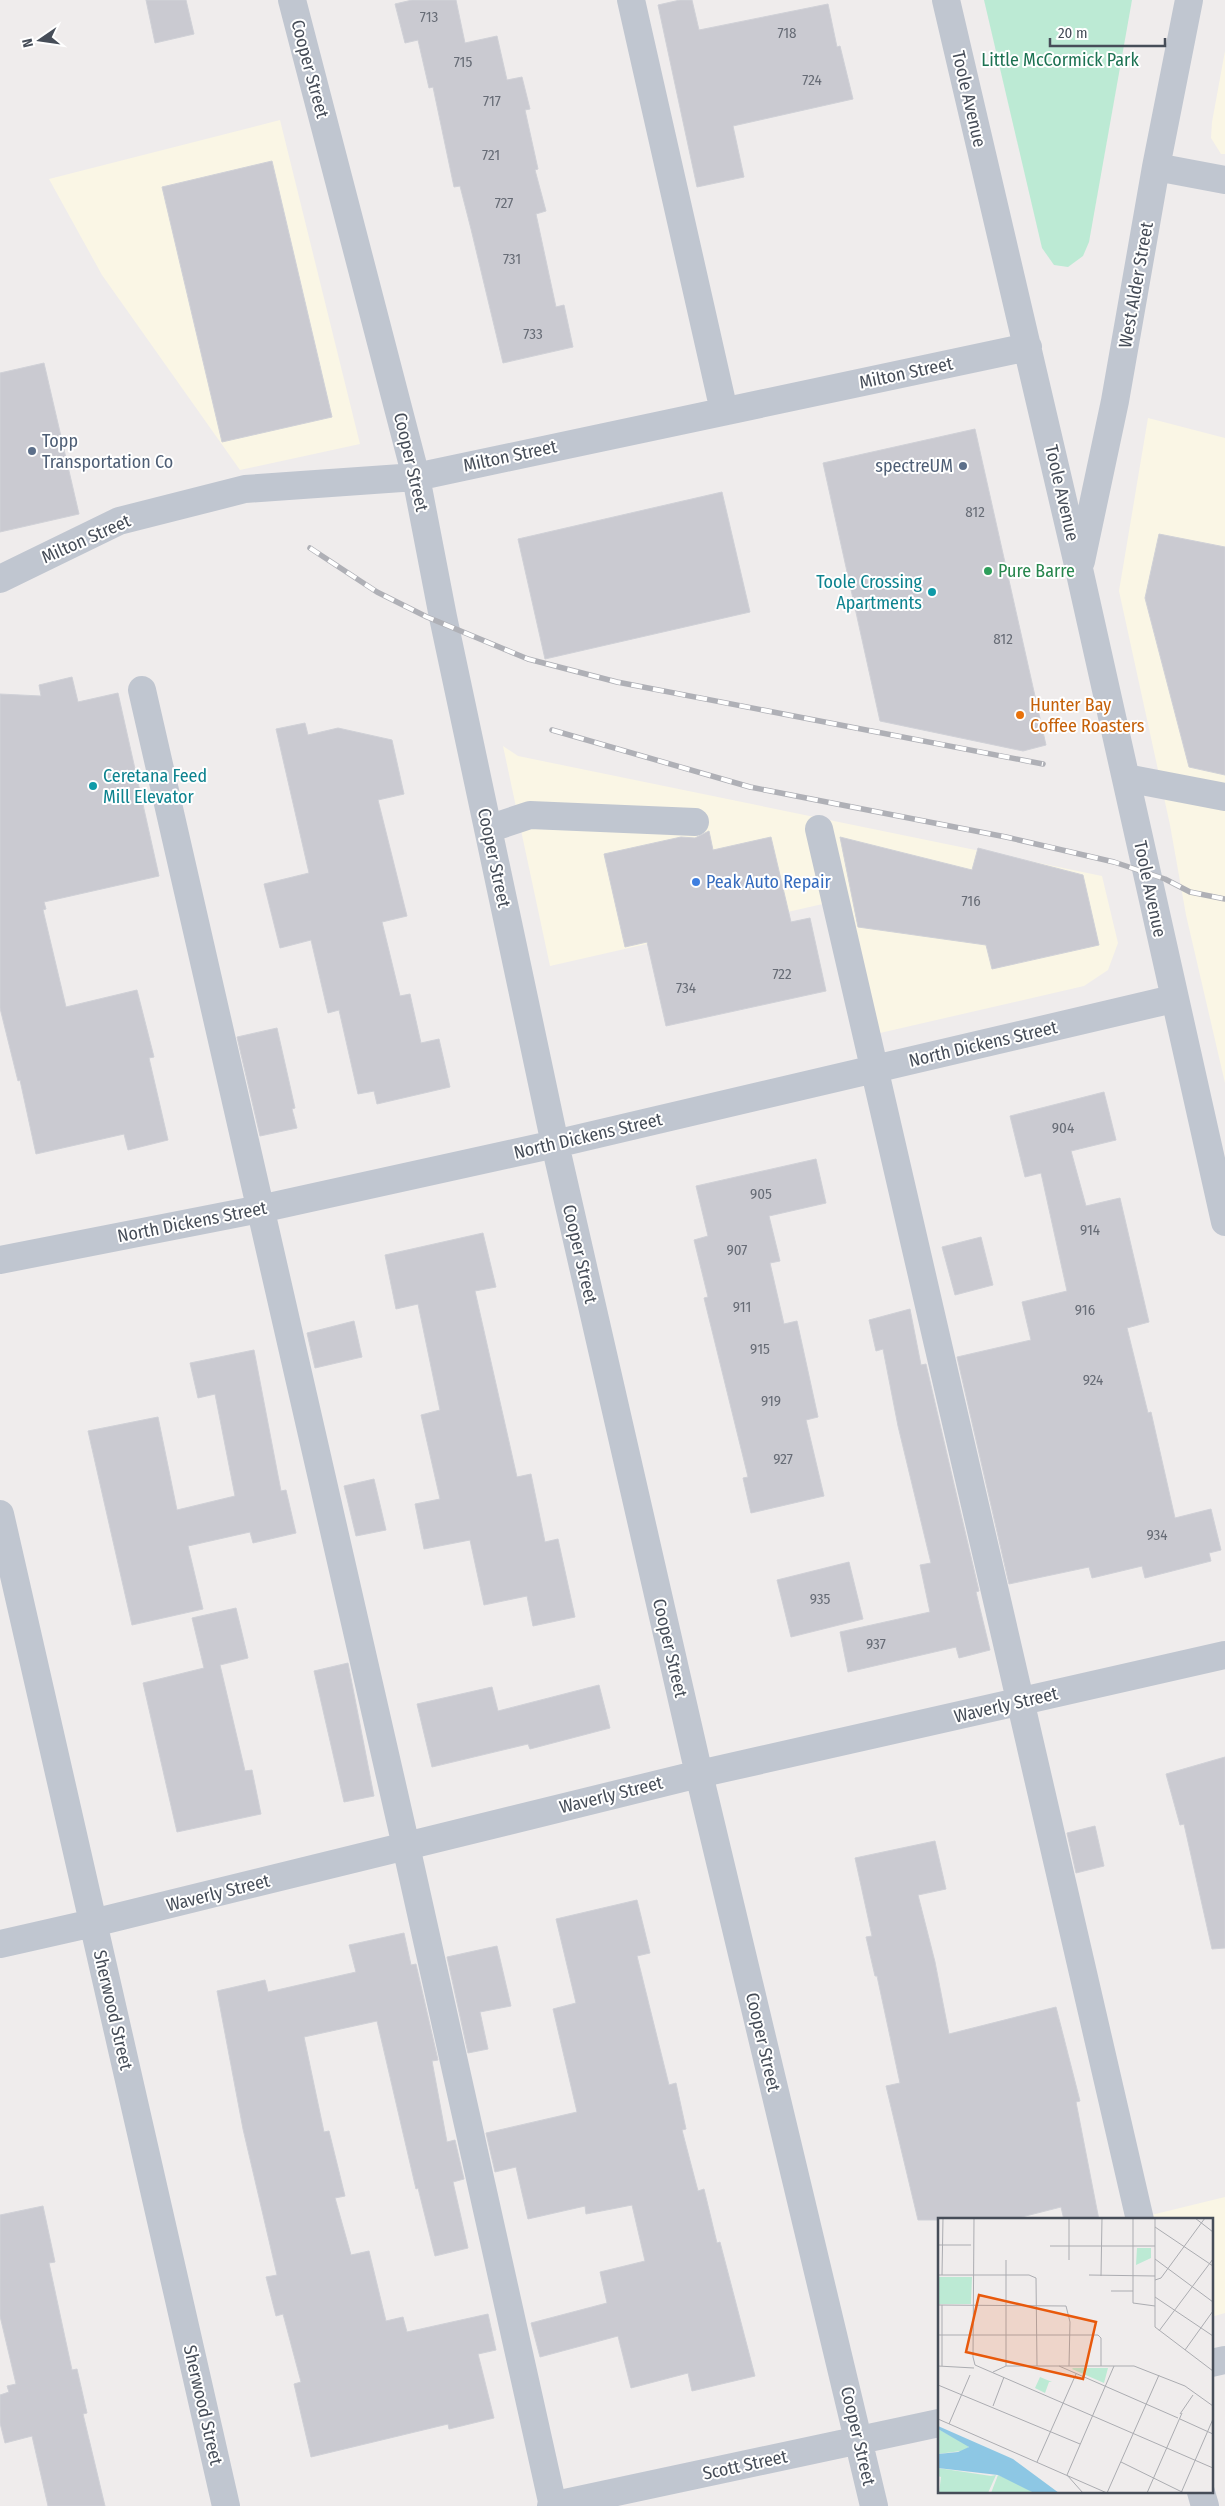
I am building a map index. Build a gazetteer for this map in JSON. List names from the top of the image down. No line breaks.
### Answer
{"streets":{"street":["Cooper Street","Toole Avenue","West Alder Street","Milton Street","North Dickens Street","Waverly Street","Sherwood Street","Scott Street"]},"crossings":[["Cooper Street","Milton Street"],["Cooper Street","North Dickens Street"],["Cooper Street","Waverly Street"],["Cooper Street","Scott Street"],["Toole Avenue","West Alder Street"],["Toole Avenue","Milton Street"],["Toole Avenue","North Dickens Street"],["Waverly Street","Sherwood Street"]],"parks":["Little McCormick Park"],"places":["Topp Transportation Co","spectreUM","Pure Barre","Toole Crossing Apartments","Hunter Bay Coffee Roasters","Ceretana Feed Mill Elevator","Peak Auto Repair"],"house_numbers":["713","718","715","724","717","721","727","731","733","812","812","716","722","734","904","905","914","907","911","916","915","924","919","927","934","935","937"],"scale_bar":"20 m","north":"left"}
